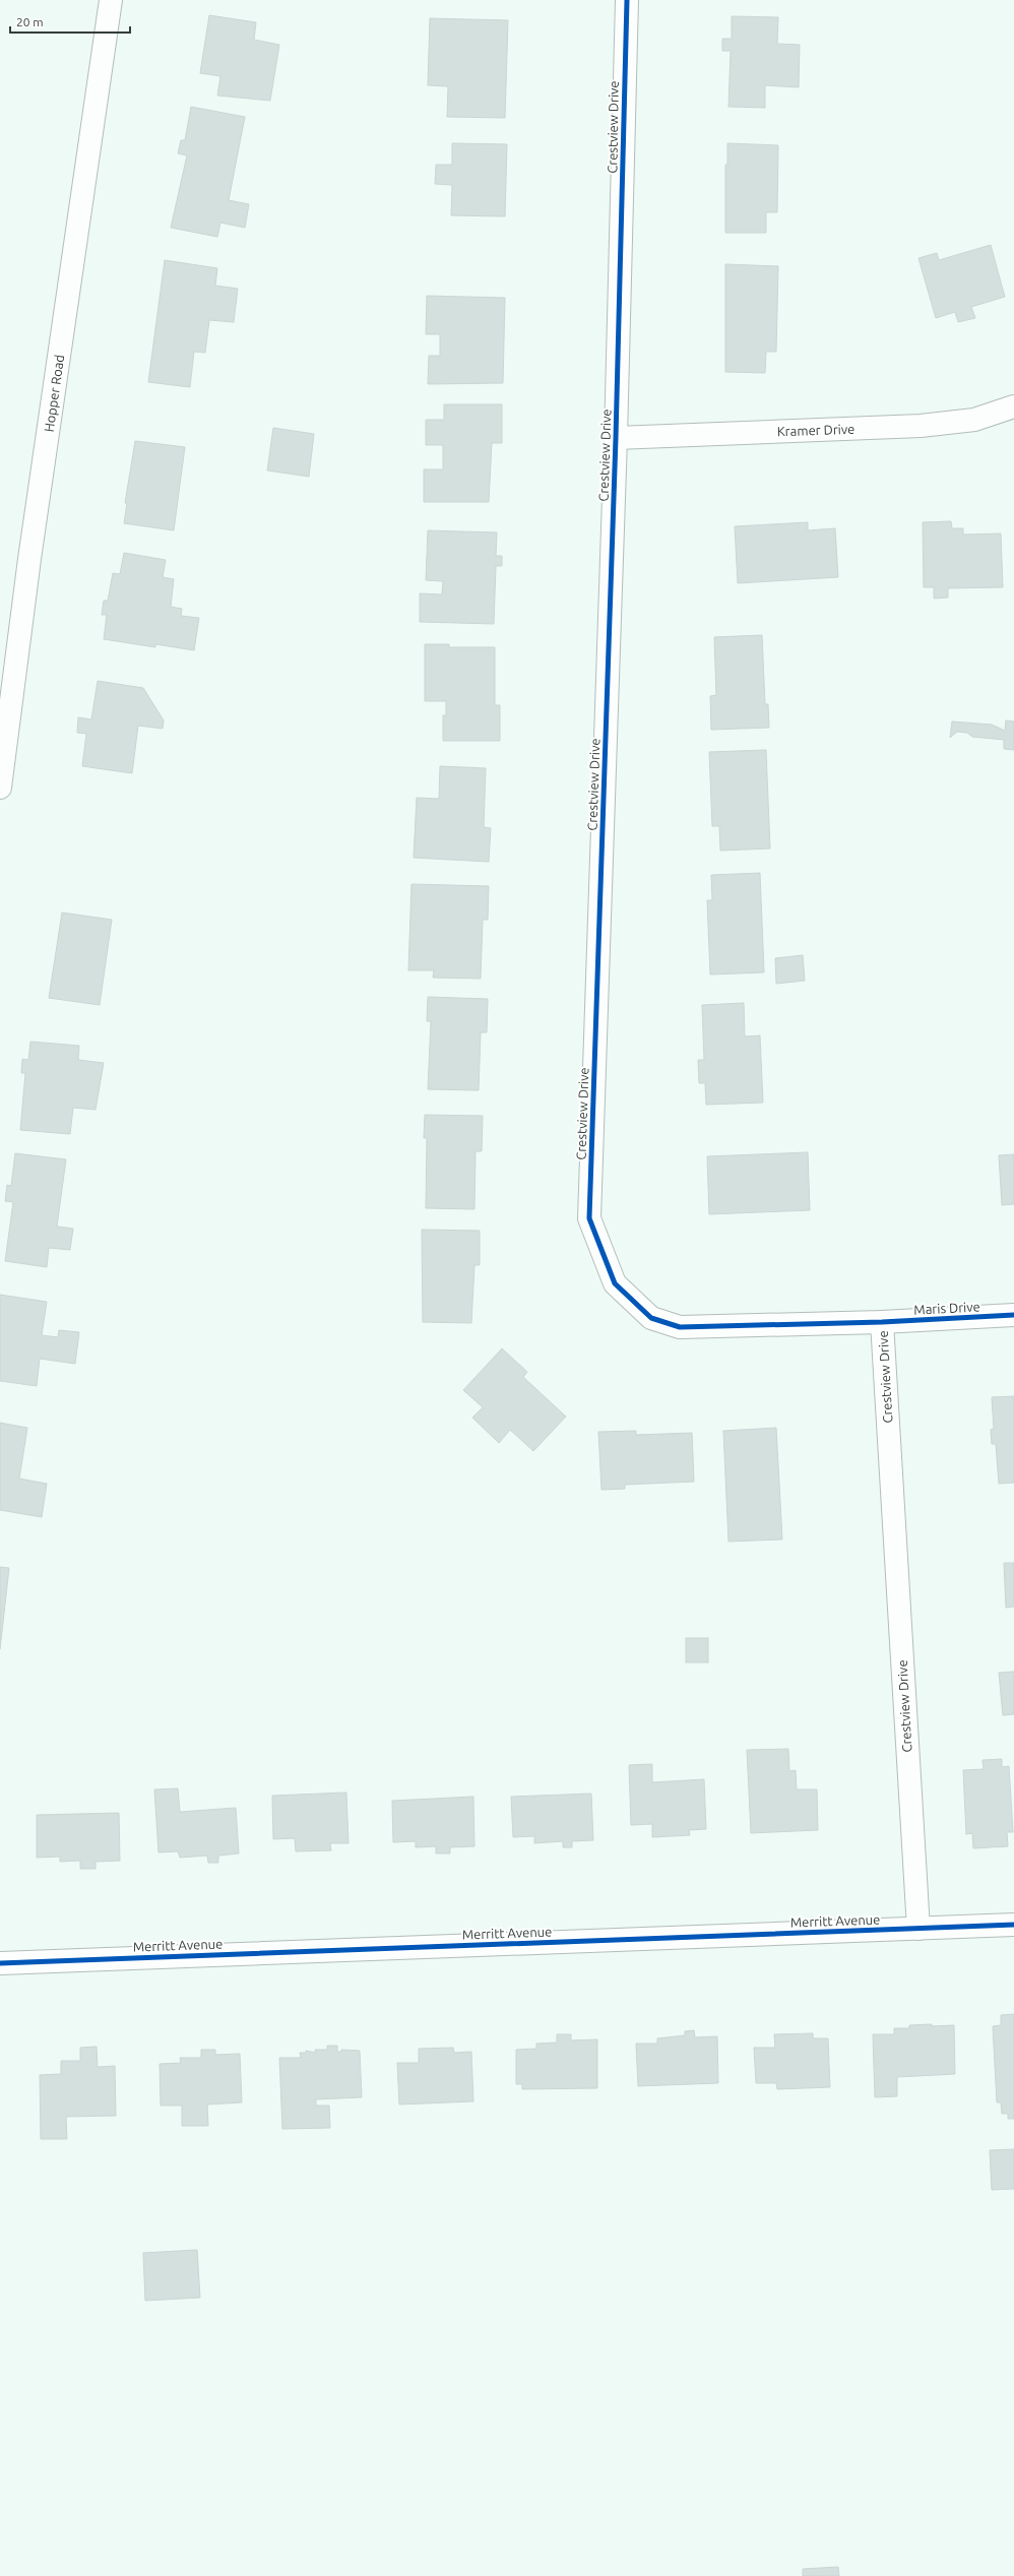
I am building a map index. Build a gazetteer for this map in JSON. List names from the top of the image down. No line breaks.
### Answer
{"streets":{"street":["Crestview Drive","Hopper Road","Kramer Drive","Maris Drive","Merritt Avenue"]},"crossings":[["Crestview Drive","Kramer Drive"],["Crestview Drive","Maris Drive"],["Crestview Drive","Merritt Avenue"]],"scale_bar":"20 m"}
